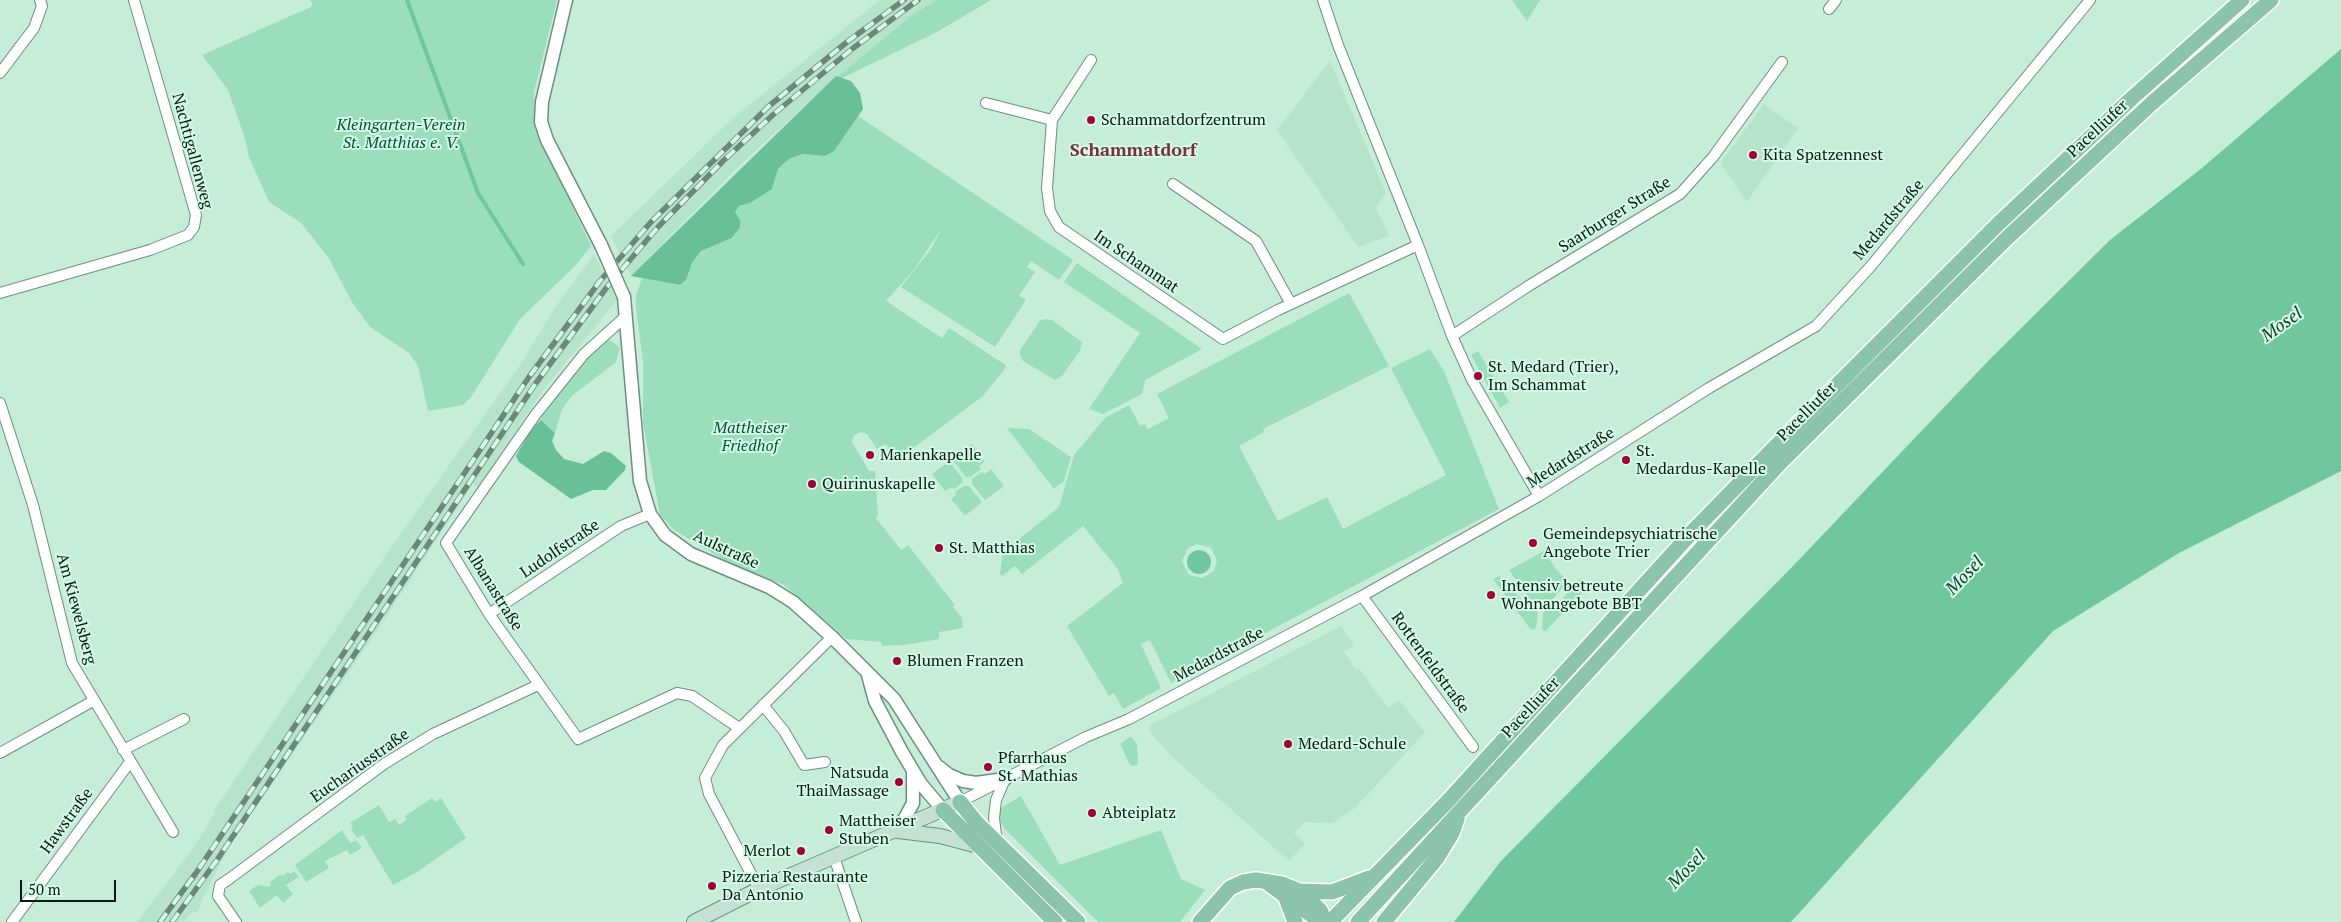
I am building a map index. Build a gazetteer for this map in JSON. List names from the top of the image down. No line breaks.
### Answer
{"streets":{"main road":["Pacelliufer"],"street":["Nachtigallenweg","Saarburger Straße","Medardstraße","Im Schammat","Ludolfstraße","Aulstraße","Albanastraße","Am Kiewelsberg","Rottenfeldstraße","Euchariusstraße","Hawstraße"]},"crossings":[["Medardstraße","Aulstraße"],["Medardstraße","Rottenfeldstraße"],["Ludolfstraße","Aulstraße"],["Ludolfstraße","Albanastraße"],["Aulstraße","Albanastraße"],["Albanastraße","Euchariusstraße"],["Am Kiewelsberg","Hawstraße"]],"districts":["Schammatdorf"],"water":["Mosel"],"parks":["Kleingarten-Verein St. Matthias e. V.","Mattheiser Friedhof"],"places":["Schammatdorfzentrum","Kita Spatzennest","St. Medard (Trier), Im Schammat","Marienkapelle","St. Medardus-Kapelle","Quirinuskapelle","Gemeindepsychiatrische Angebote Trier","St. Matthias","Intensiv betreute Wohnangebote BBT","Blumen Franzen","Medard-Schule","Pfarrhaus St. Mathias","Natsuda ThaiMassage","Abteiplatz","Mattheiser Stuben","Merlot","Pizzeria Restaurante Da Antonio"],"scale_bar":"50 m"}
